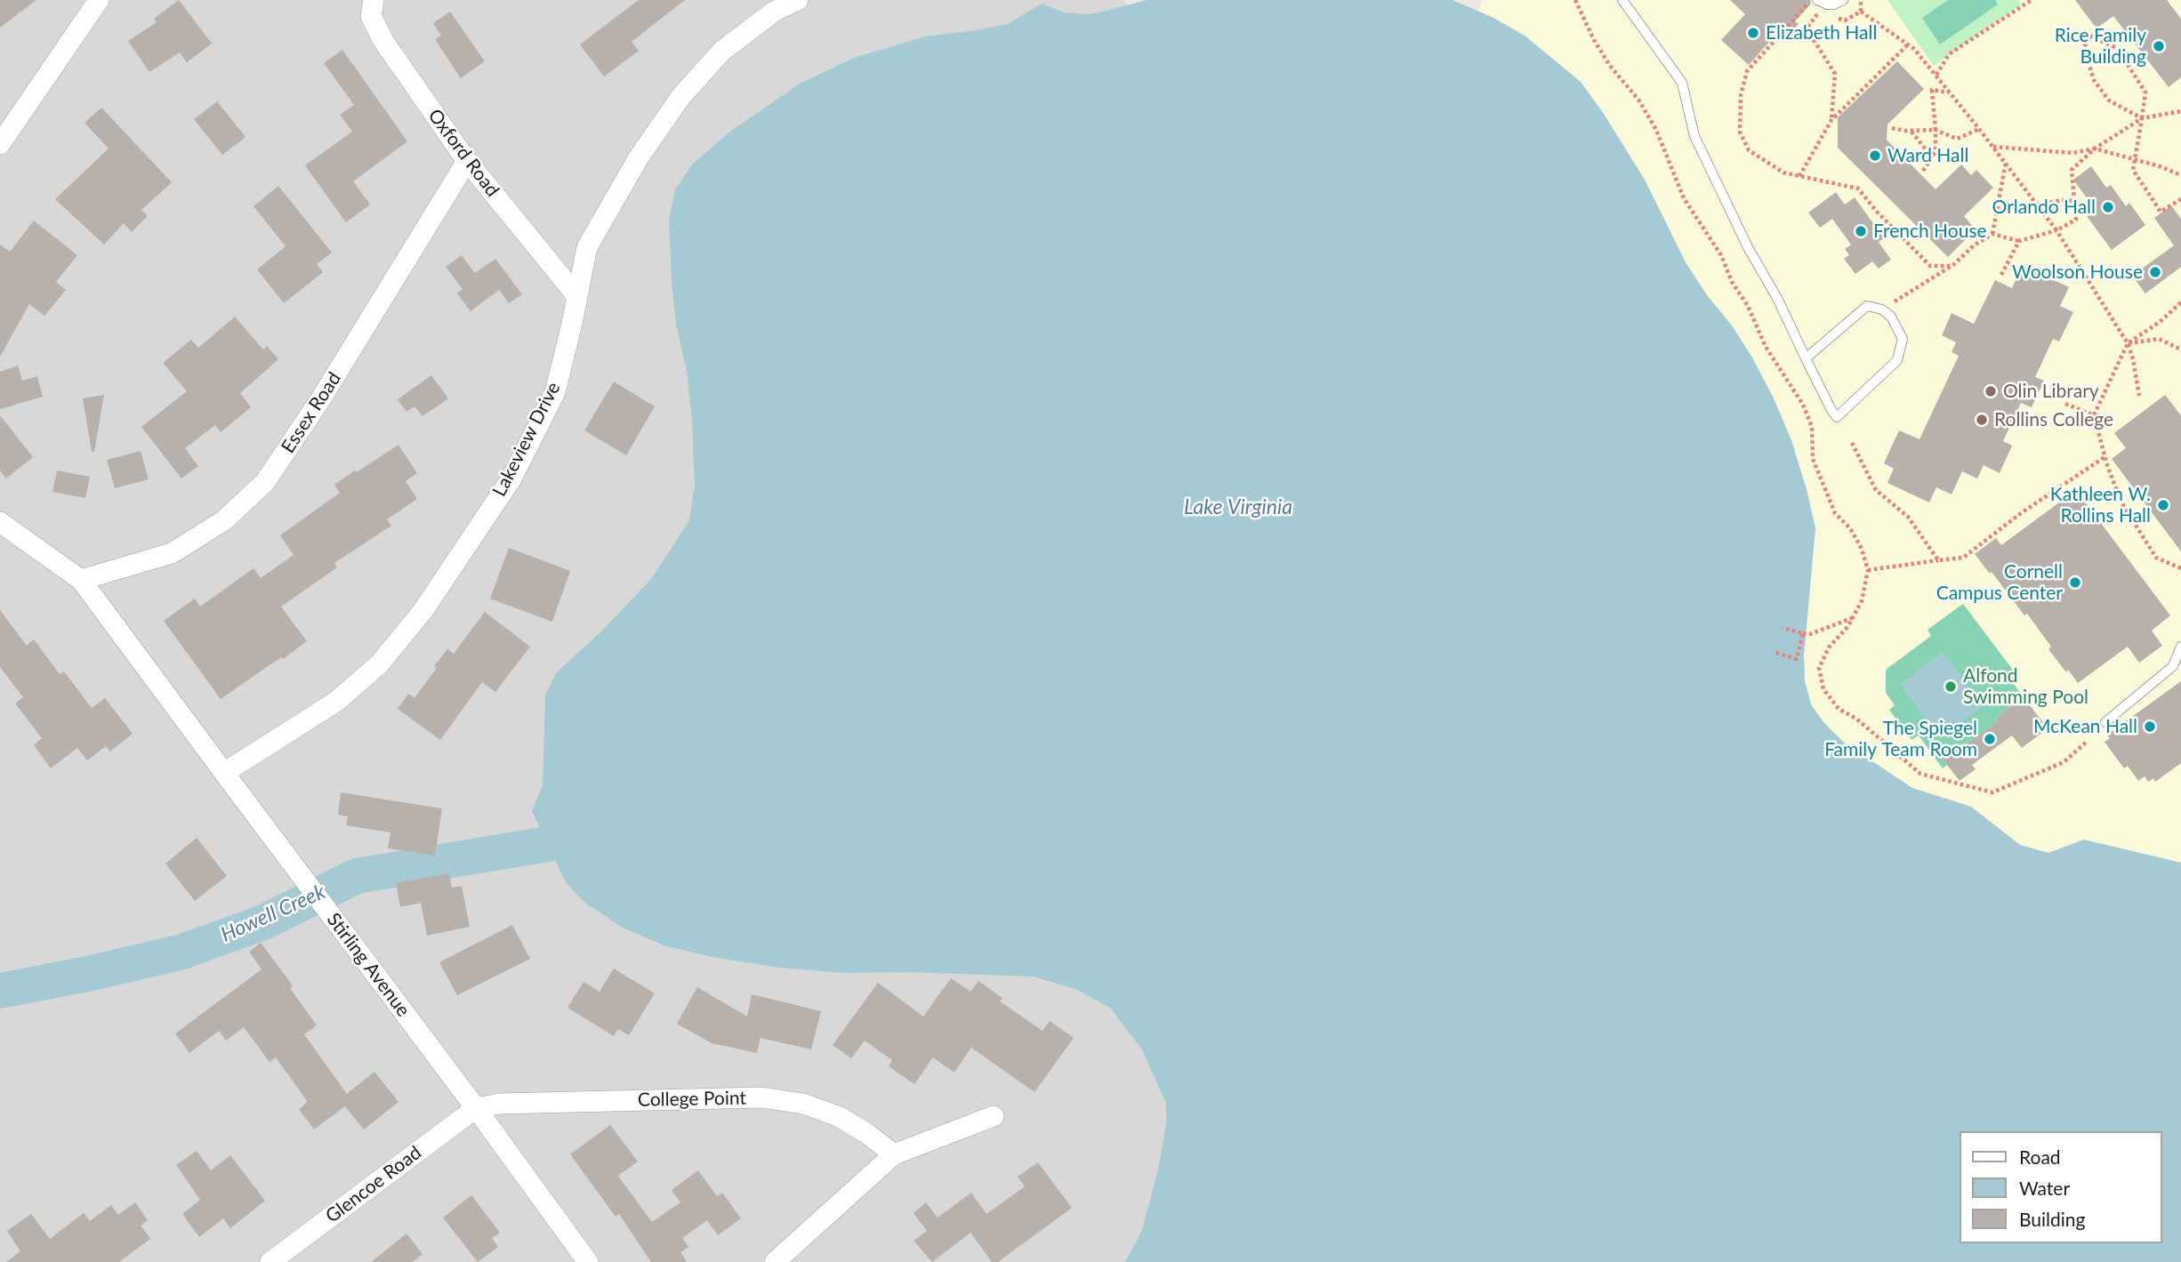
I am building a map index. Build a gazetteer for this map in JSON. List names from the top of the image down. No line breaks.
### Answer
{"streets":{"street":["Oxford Road","Essex Road","Lakeview Drive","Stirling Avenue","College Point","Glencoe Road"]},"crossings":[["Oxford Road","Essex Road"],["Oxford Road","Lakeview Drive"],["Essex Road","Stirling Avenue"],["Lakeview Drive","Stirling Avenue"],["Stirling Avenue","College Point"],["Stirling Avenue","Glencoe Road"],["College Point","Glencoe Road"]],"water":["Lake Virginia","Howell Creek"],"places":["Elizabeth Hall","Rice Family Building","Ward Hall","Orlando Hall","French House","Woolson House","Olin Library","Rollins College","Kathleen W. Rollins Hall","Cornell Campus Center","Alfond Swimming Pool","McKean Hall","The Spiegel Family Team Room"],"legend":["Road","Water","Building"]}
